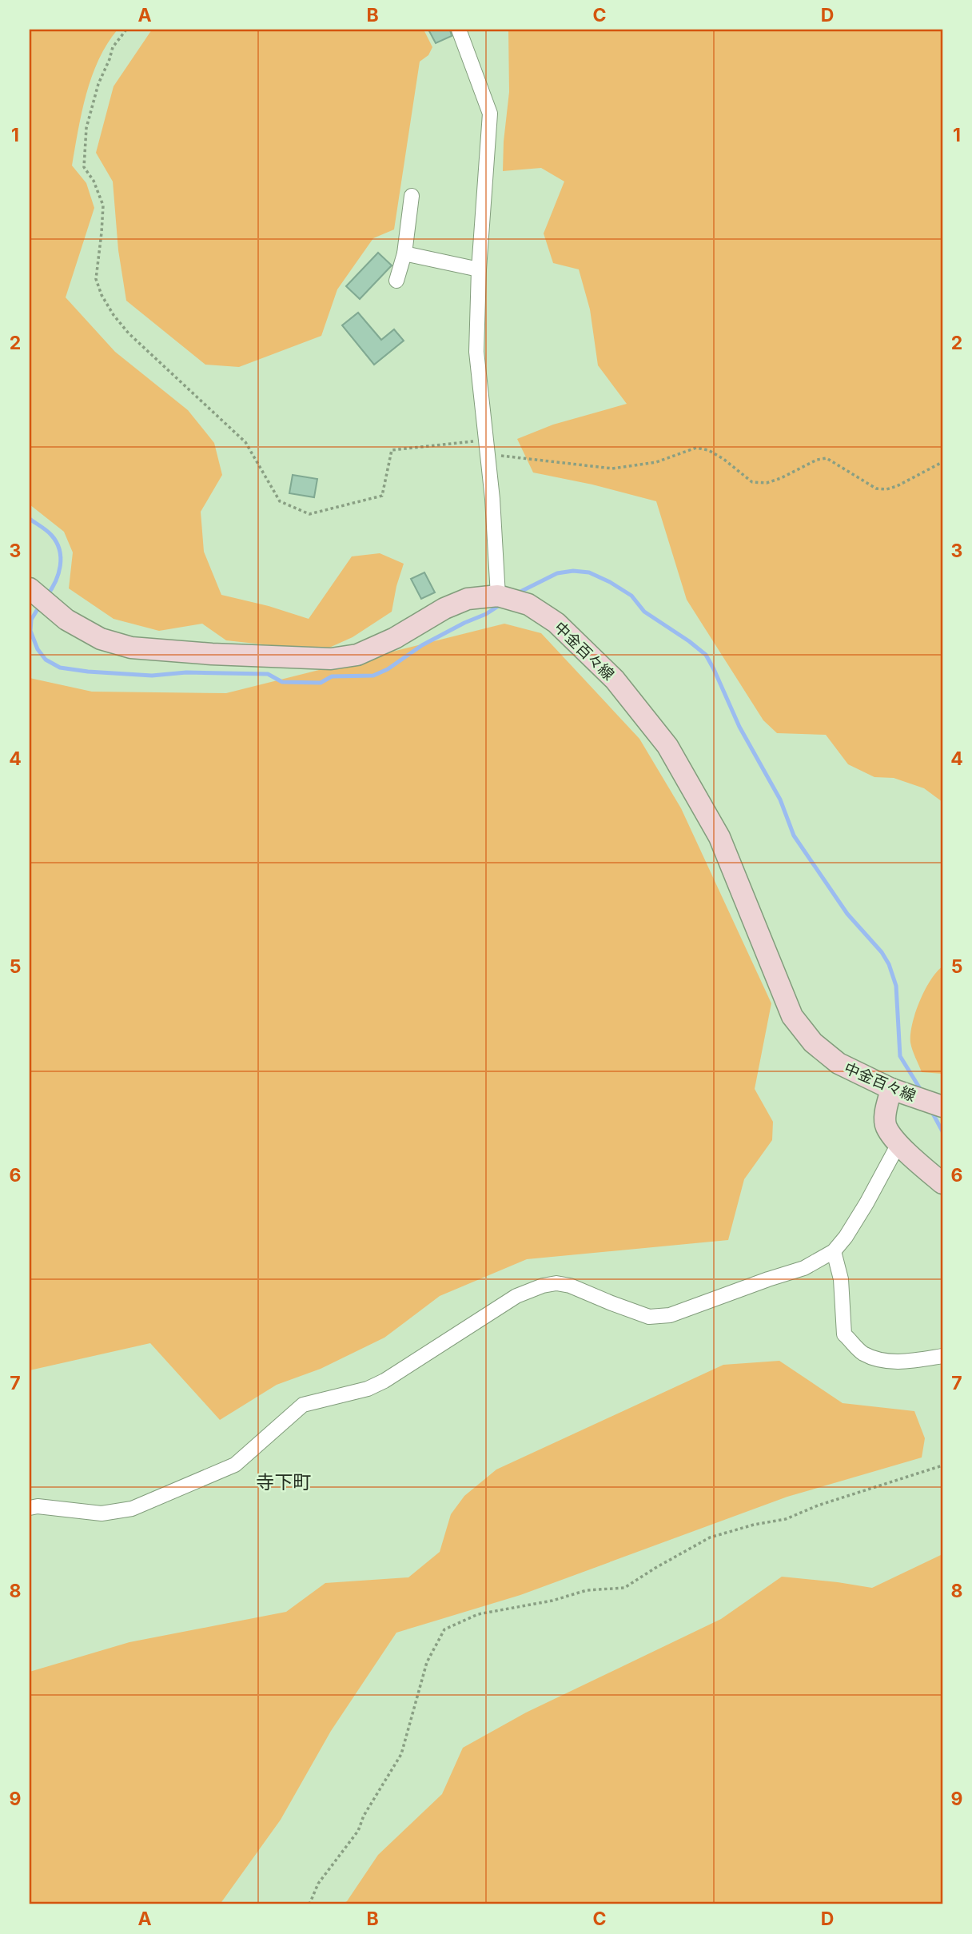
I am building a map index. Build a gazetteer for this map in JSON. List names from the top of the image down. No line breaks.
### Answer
{"streets":{"main road":["中金百々線"]},"districts":["寺下町"],"grid":{"columns":["A","B","C","D"],"rows":["1","2","3","4","5","6","7","8","9"]}}
